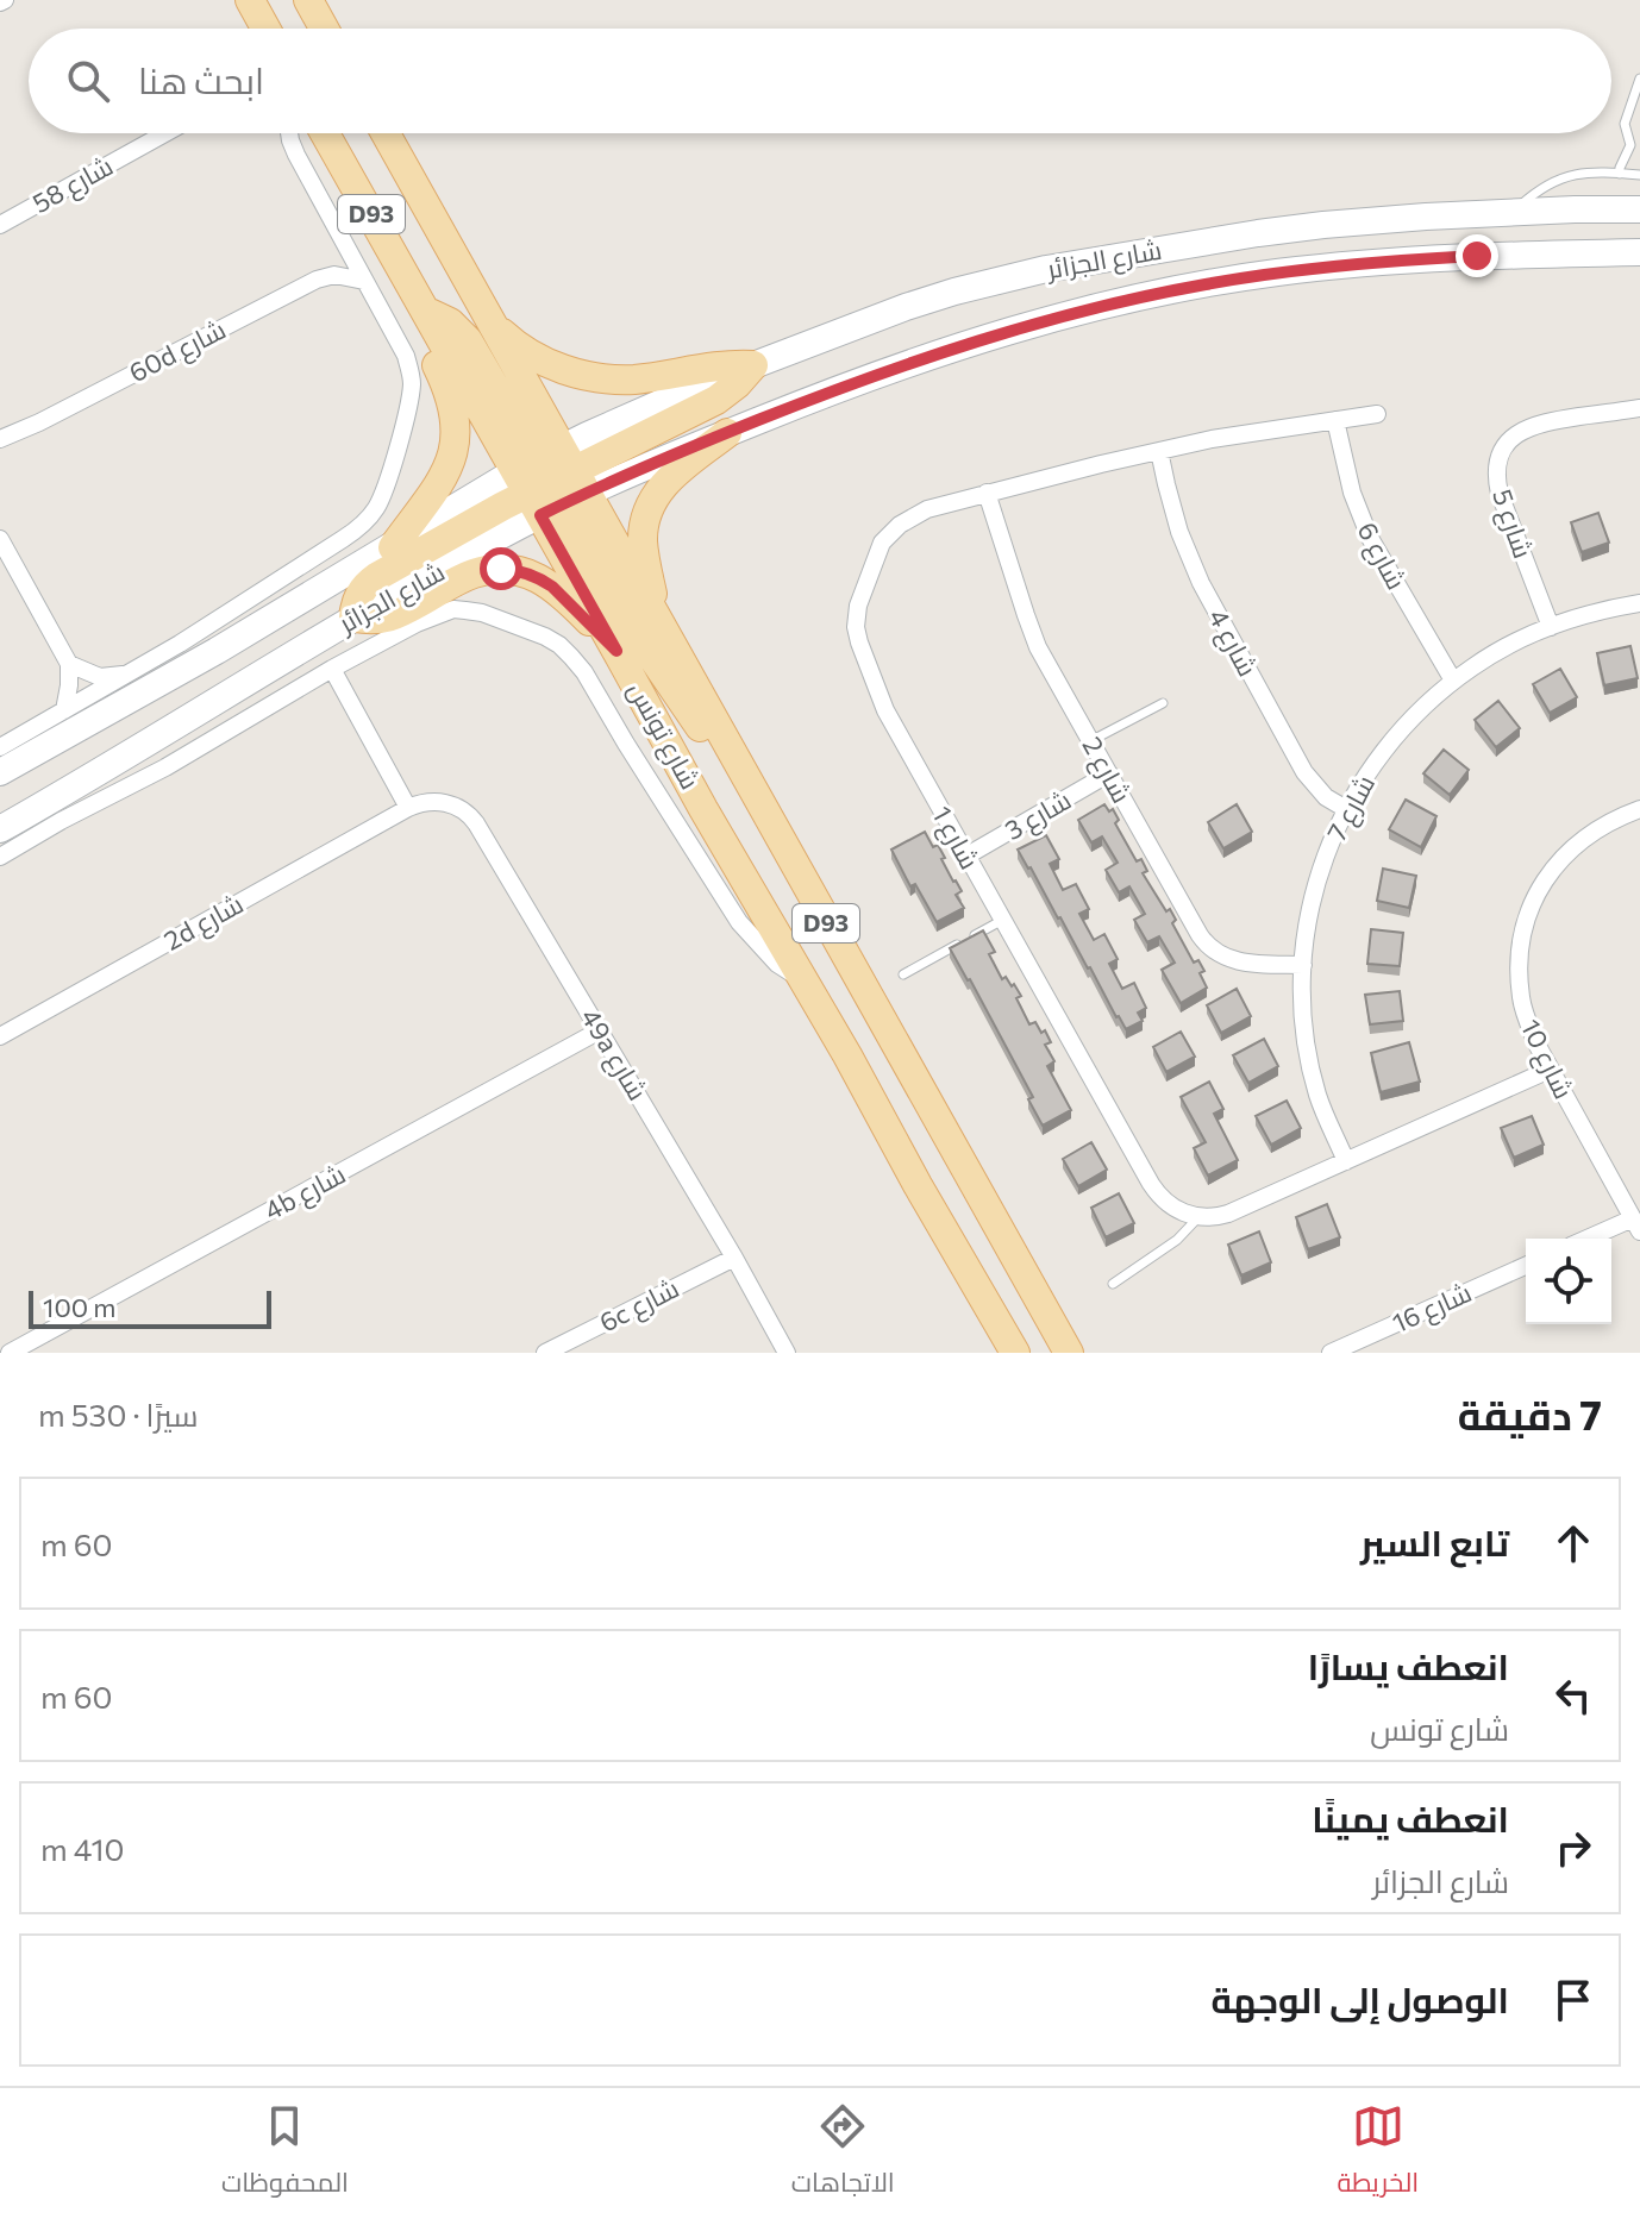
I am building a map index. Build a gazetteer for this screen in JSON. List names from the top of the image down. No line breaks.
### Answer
{"streets":{"main road":["D93","شارع الجزائر","شارع تونس"],"street":["شارع 58","60d شارع","شارع 5","شارع 6","شارع 4","شارع 2","شارع 7","شارع 3","شارع 1","2d شارع","49a شارع","شارع 10","4b شارع","6c شارع","شارع 16"]},"crossings":[["شارع الجزائر","شارع تونس"],["شارع 5","شارع 7"],["شارع 6","شارع 7"],["شارع 6","شارع 1"],["شارع 4","شارع 7"],["شارع 4","شارع 1"],["شارع 2","شارع 7"],["شارع 2","شارع 3"],["شارع 2","شارع 1"],["شارع 3","شارع 1"],["2d شارع","49a شارع"],["49a شارع","4b شارع"],["49a شارع","6c شارع"]],"scale_bar":"100 m","page":{"search":"ابحث هنا","scale":"100 m","heading":["7 دقيقة","سيرًا · 530 m"],"list":[["تابع السير","60 m"],["انعطف يسارًا","شارع تونس","60 m"],["انعطف يمينًا","شارع الجزائر","410 m"],"الوصول إلى الوجهة"],"nav":["الخريطة","الاتجاهات","المحفوظات"]}}
